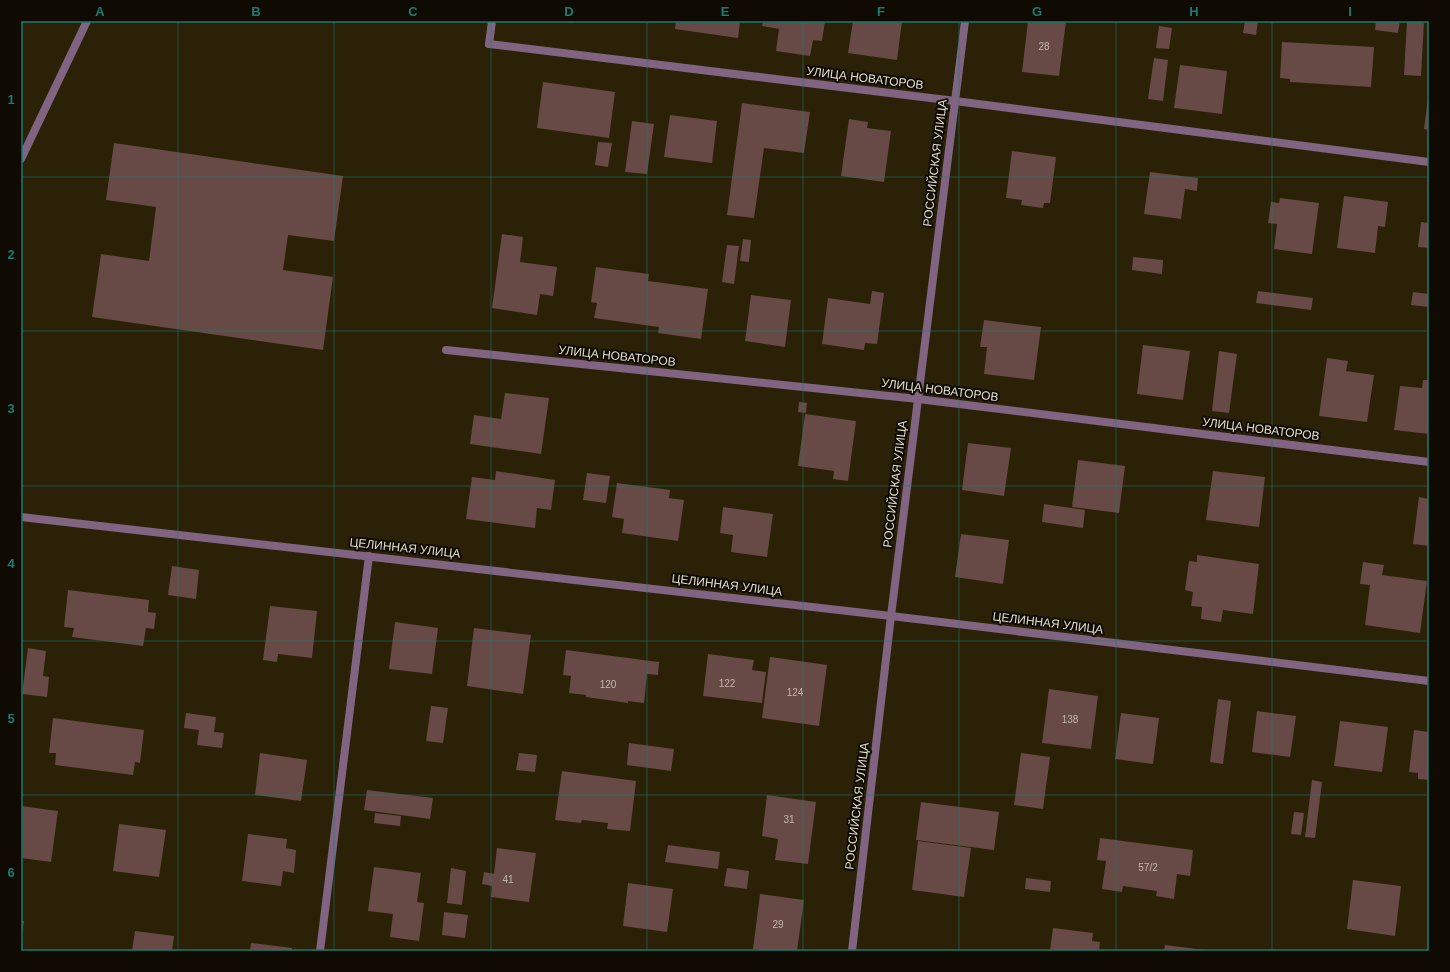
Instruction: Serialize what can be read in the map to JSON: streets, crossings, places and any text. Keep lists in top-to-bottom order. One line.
{"streets":{"street":["УЛИЦА НОВАТОРОВ","РОССИЙСКАЯ УЛИЦА","ЦЕЛИННАЯ УЛИЦА"]},"crossings":[["УЛИЦА НОВАТОРОВ","РОССИЙСКАЯ УЛИЦА"],["РОССИЙСКАЯ УЛИЦА","ЦЕЛИННАЯ УЛИЦА"]],"house_numbers":["28","122","120","124","138","31","57/2","41","29"],"grid":{"columns":["A","B","C","D","E","F","G","H","I"],"rows":["1","2","3","4","5","6"]}}
